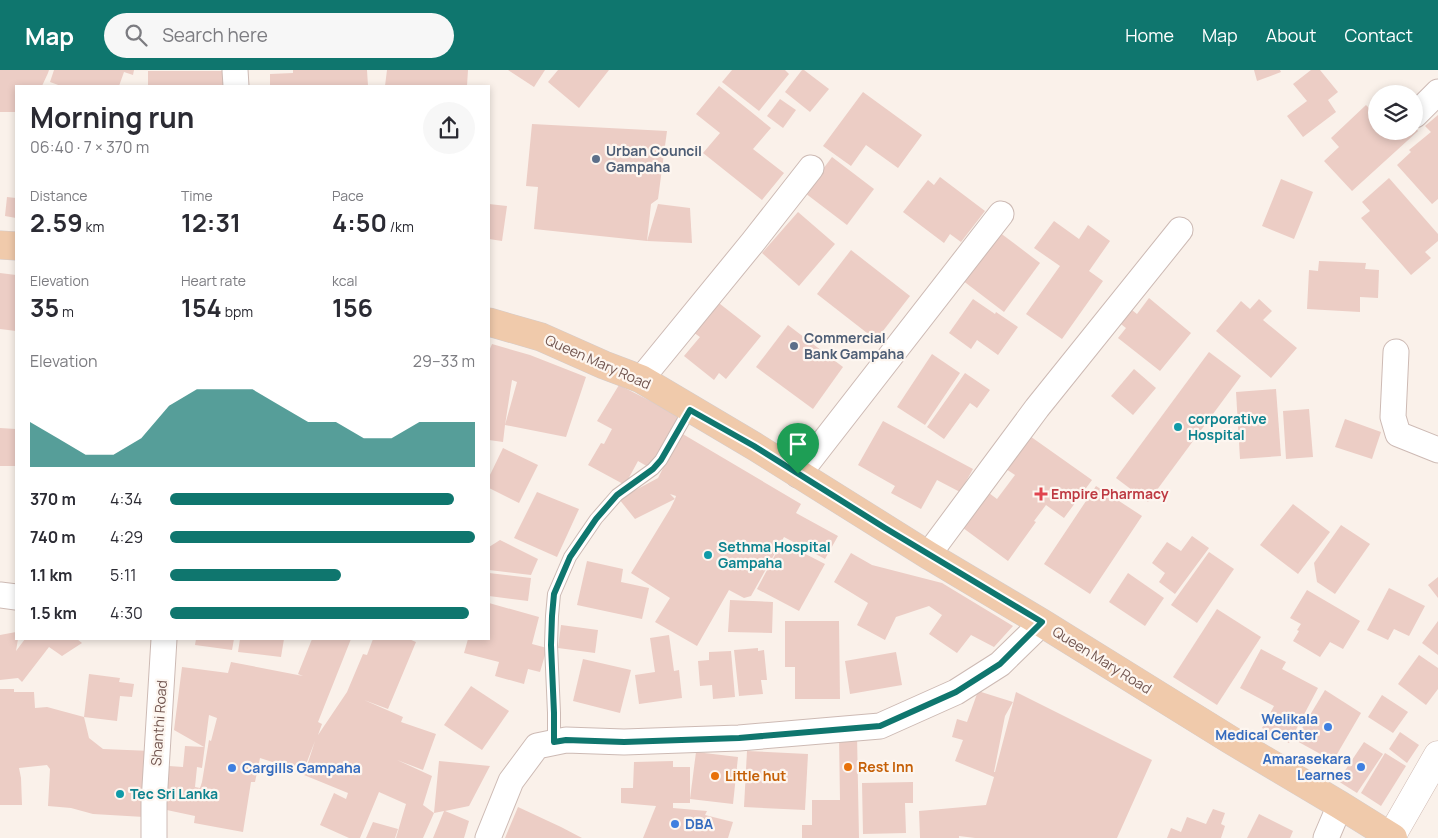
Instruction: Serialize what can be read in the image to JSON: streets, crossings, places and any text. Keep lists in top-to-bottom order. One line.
{"streets":{"main road":["Queen Mary Road"],"street":["Shanthi Road"]},"places":{"other":["Urban Council Gampaha","Commercial Bank Gampaha","corporative Hospital","Sethma Hospital Gampaha","Welikala Medical Center","Rest Inn","Amarasekara Learnes","Cargills Gampaha","Little hut","Tec Sri Lanka","DBA"],"health":["Empire Pharmacy"]},"page":{"header":"Map","search":"Search here","nav":["Home","Map","About","Contact"],"heading":["Morning run","06:40 · 7 × 370 m"],"stats":[["Distance","2.59 km"],["Time","12:31"],["Pace","4:50 /km"],["Elevation","35 m"],["Heart rate","154 bpm"],["kcal","156"]],"chart":["Elevation","29–33 m"],"list":[{"name":"370 m","note":"4:34"},{"name":"740 m","note":"4:29"},{"name":"1.1 km","note":"5:11"},{"name":"1.5 km","note":"4:30"}]}}
